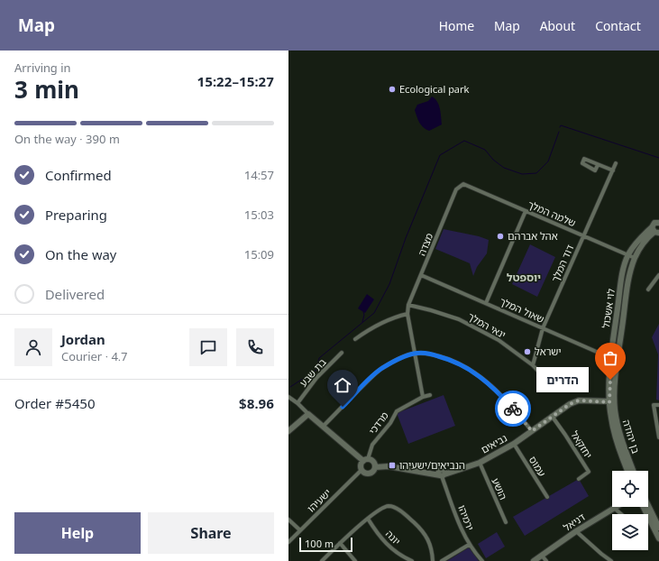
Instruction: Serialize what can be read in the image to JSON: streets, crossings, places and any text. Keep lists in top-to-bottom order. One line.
{"streets":{"street":["שלמה המלך","מצדה","דוד המלך","לוי אשכול","שאול המלך","ינאי המלך","בת שבע","מרדכי","בן יהודה","נביאים","יחזקאל","עמוס","הושע","ישעיהו","ירמיהו","דניאל","יונה"]},"crossings":[["שלמה המלך","מצדה"],["שלמה המלך","דוד המלך"],["שלמה המלך","לוי אשכול"],["מצדה","שאול המלך"],["מצדה","ינאי המלך"],["מצדה","מרדכי"],["דוד המלך","שאול המלך"],["דוד המלך","ינאי המלך"],["לוי אשכול","שאול המלך"],["לוי אשכול","בן יהודה"],["לוי אשכול","נביאים"],["מרדכי","נביאים"],["מרדכי","ישעיהו"],["בן יהודה","נביאים"],["נביאים","יחזקאל"],["נביאים","עמוס"],["נביאים","הושע"],["נביאים","ישעיהו"],["נביאים","ירמיהו"]],"districts":["יוספטל"],"places":{"other":["Ecological park","אהל אברהם","ישראל","הדרים"],"transit":["הנביאים/ישעיהו"]},"scale_bar":"100 m","page":{"header":"Map","nav":["Home","Map","About","Contact"],"heading":["3 min","Arriving in","15:22–15:27"],"panel":["Jordan","Courier · 4.7","Order #5450","$8.96"],"bar":"On the way · 390 m","list":[["Confirmed","14:57"],["Preparing","15:03"],["On the way","15:09"],"Delivered"],"bubble":"הדרים","buttons":["Help","Share"],"scale":"100 m"}}
